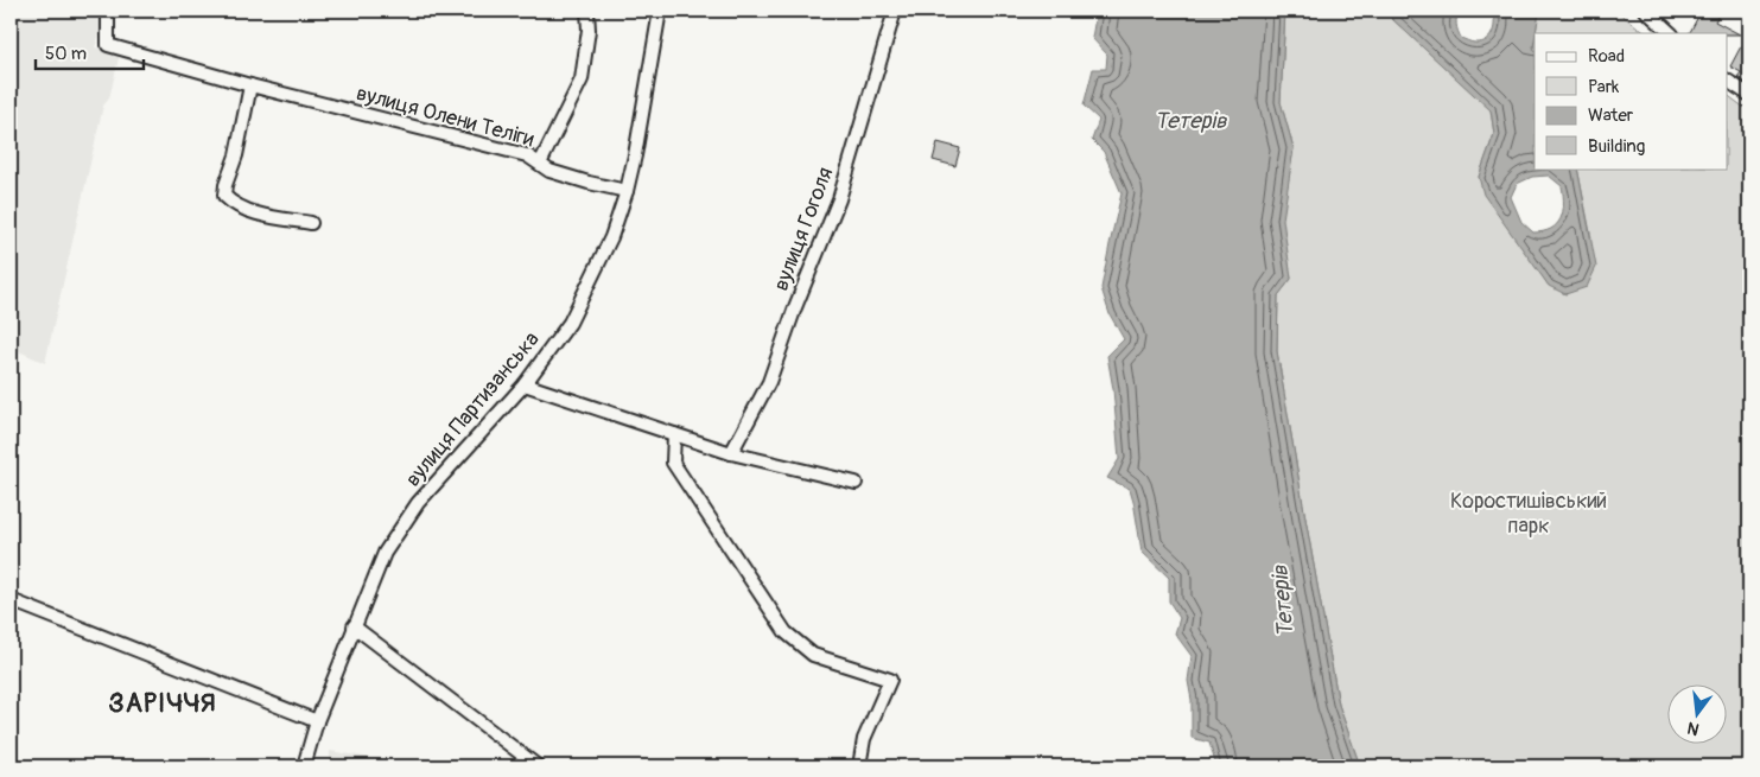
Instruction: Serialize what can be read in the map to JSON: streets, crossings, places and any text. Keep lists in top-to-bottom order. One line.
{"streets":{"street":["вулиця Олени Теліги","вулиця Гоголя","вулиця Партизанська"]},"crossings":[["вулиця Олени Теліги","вулиця Партизанська"]],"districts":["ЗАРІЧЧЯ"],"water":["Тетерів"],"parks":["Коростишівський парк"],"legend":["Road","Park","Water","Building"],"scale_bar":"50 m","north":"bottom"}
